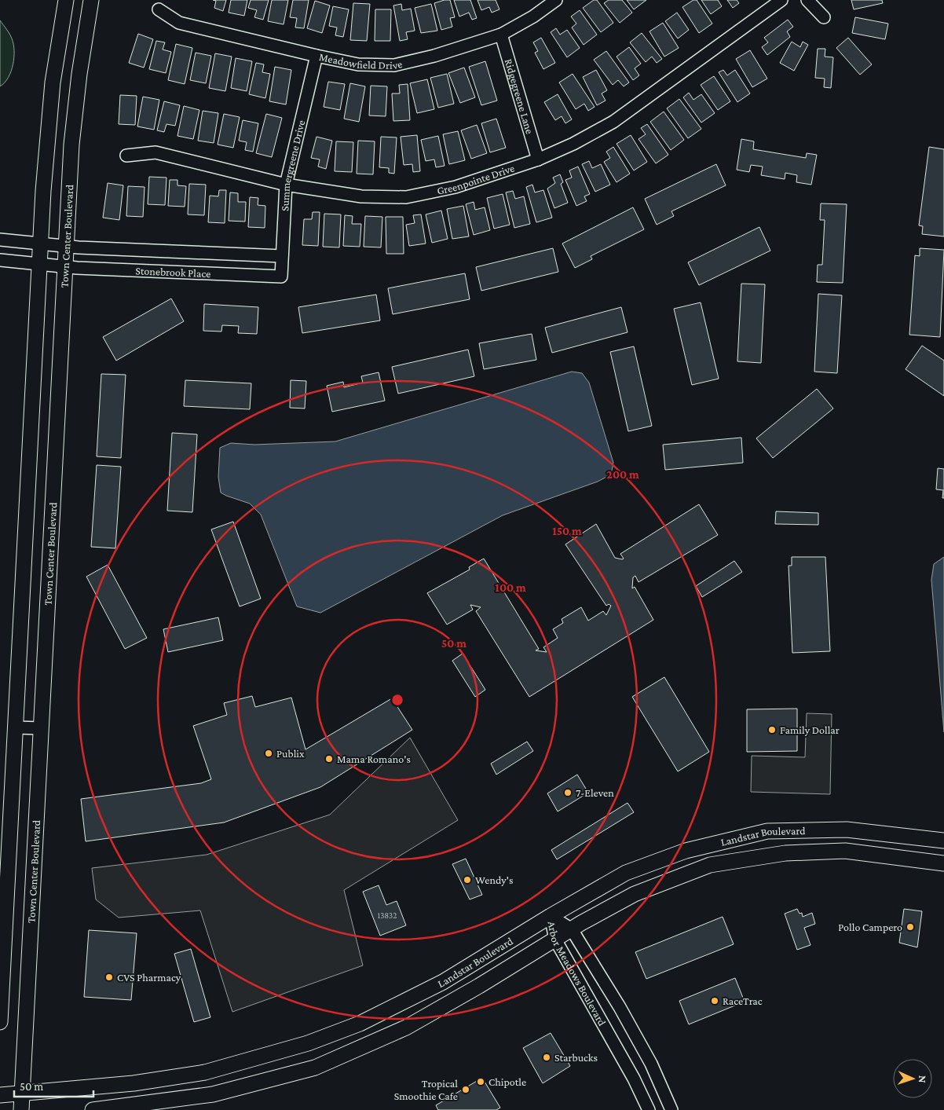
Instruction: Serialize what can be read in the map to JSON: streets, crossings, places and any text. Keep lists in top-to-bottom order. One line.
{"streets":{"main road":["Town Center Boulevard","Landstar Boulevard"],"street":["Meadowfield Drive","Ridgegreene Lane","Summergreene Drive","Greenpointe Drive","Stonebrook Place","Arbor Meadows Boulevard"]},"crossings":[["Meadowfield Drive","Ridgegreene Lane"],["Meadowfield Drive","Summergreene Drive"],["Ridgegreene Lane","Greenpointe Drive"],["Summergreene Drive","Greenpointe Drive"],["Summergreene Drive","Stonebrook Place"],["Town Center Boulevard","Stonebrook Place"],["Town Center Boulevard","Landstar Boulevard"],["Landstar Boulevard","Arbor Meadows Boulevard"]],"places":["Family Dollar","Publix","Mama Romano's","7-Eleven","Wendy's","Pollo Campero","CVS Pharmacy","RaceTrac","Starbucks","Chipotle","Tropical Smoothie Cafe"],"house_numbers":["13832"],"scale_bar":"50 m","north":"right","rings":["200 m","150 m","100 m","50 m"]}
